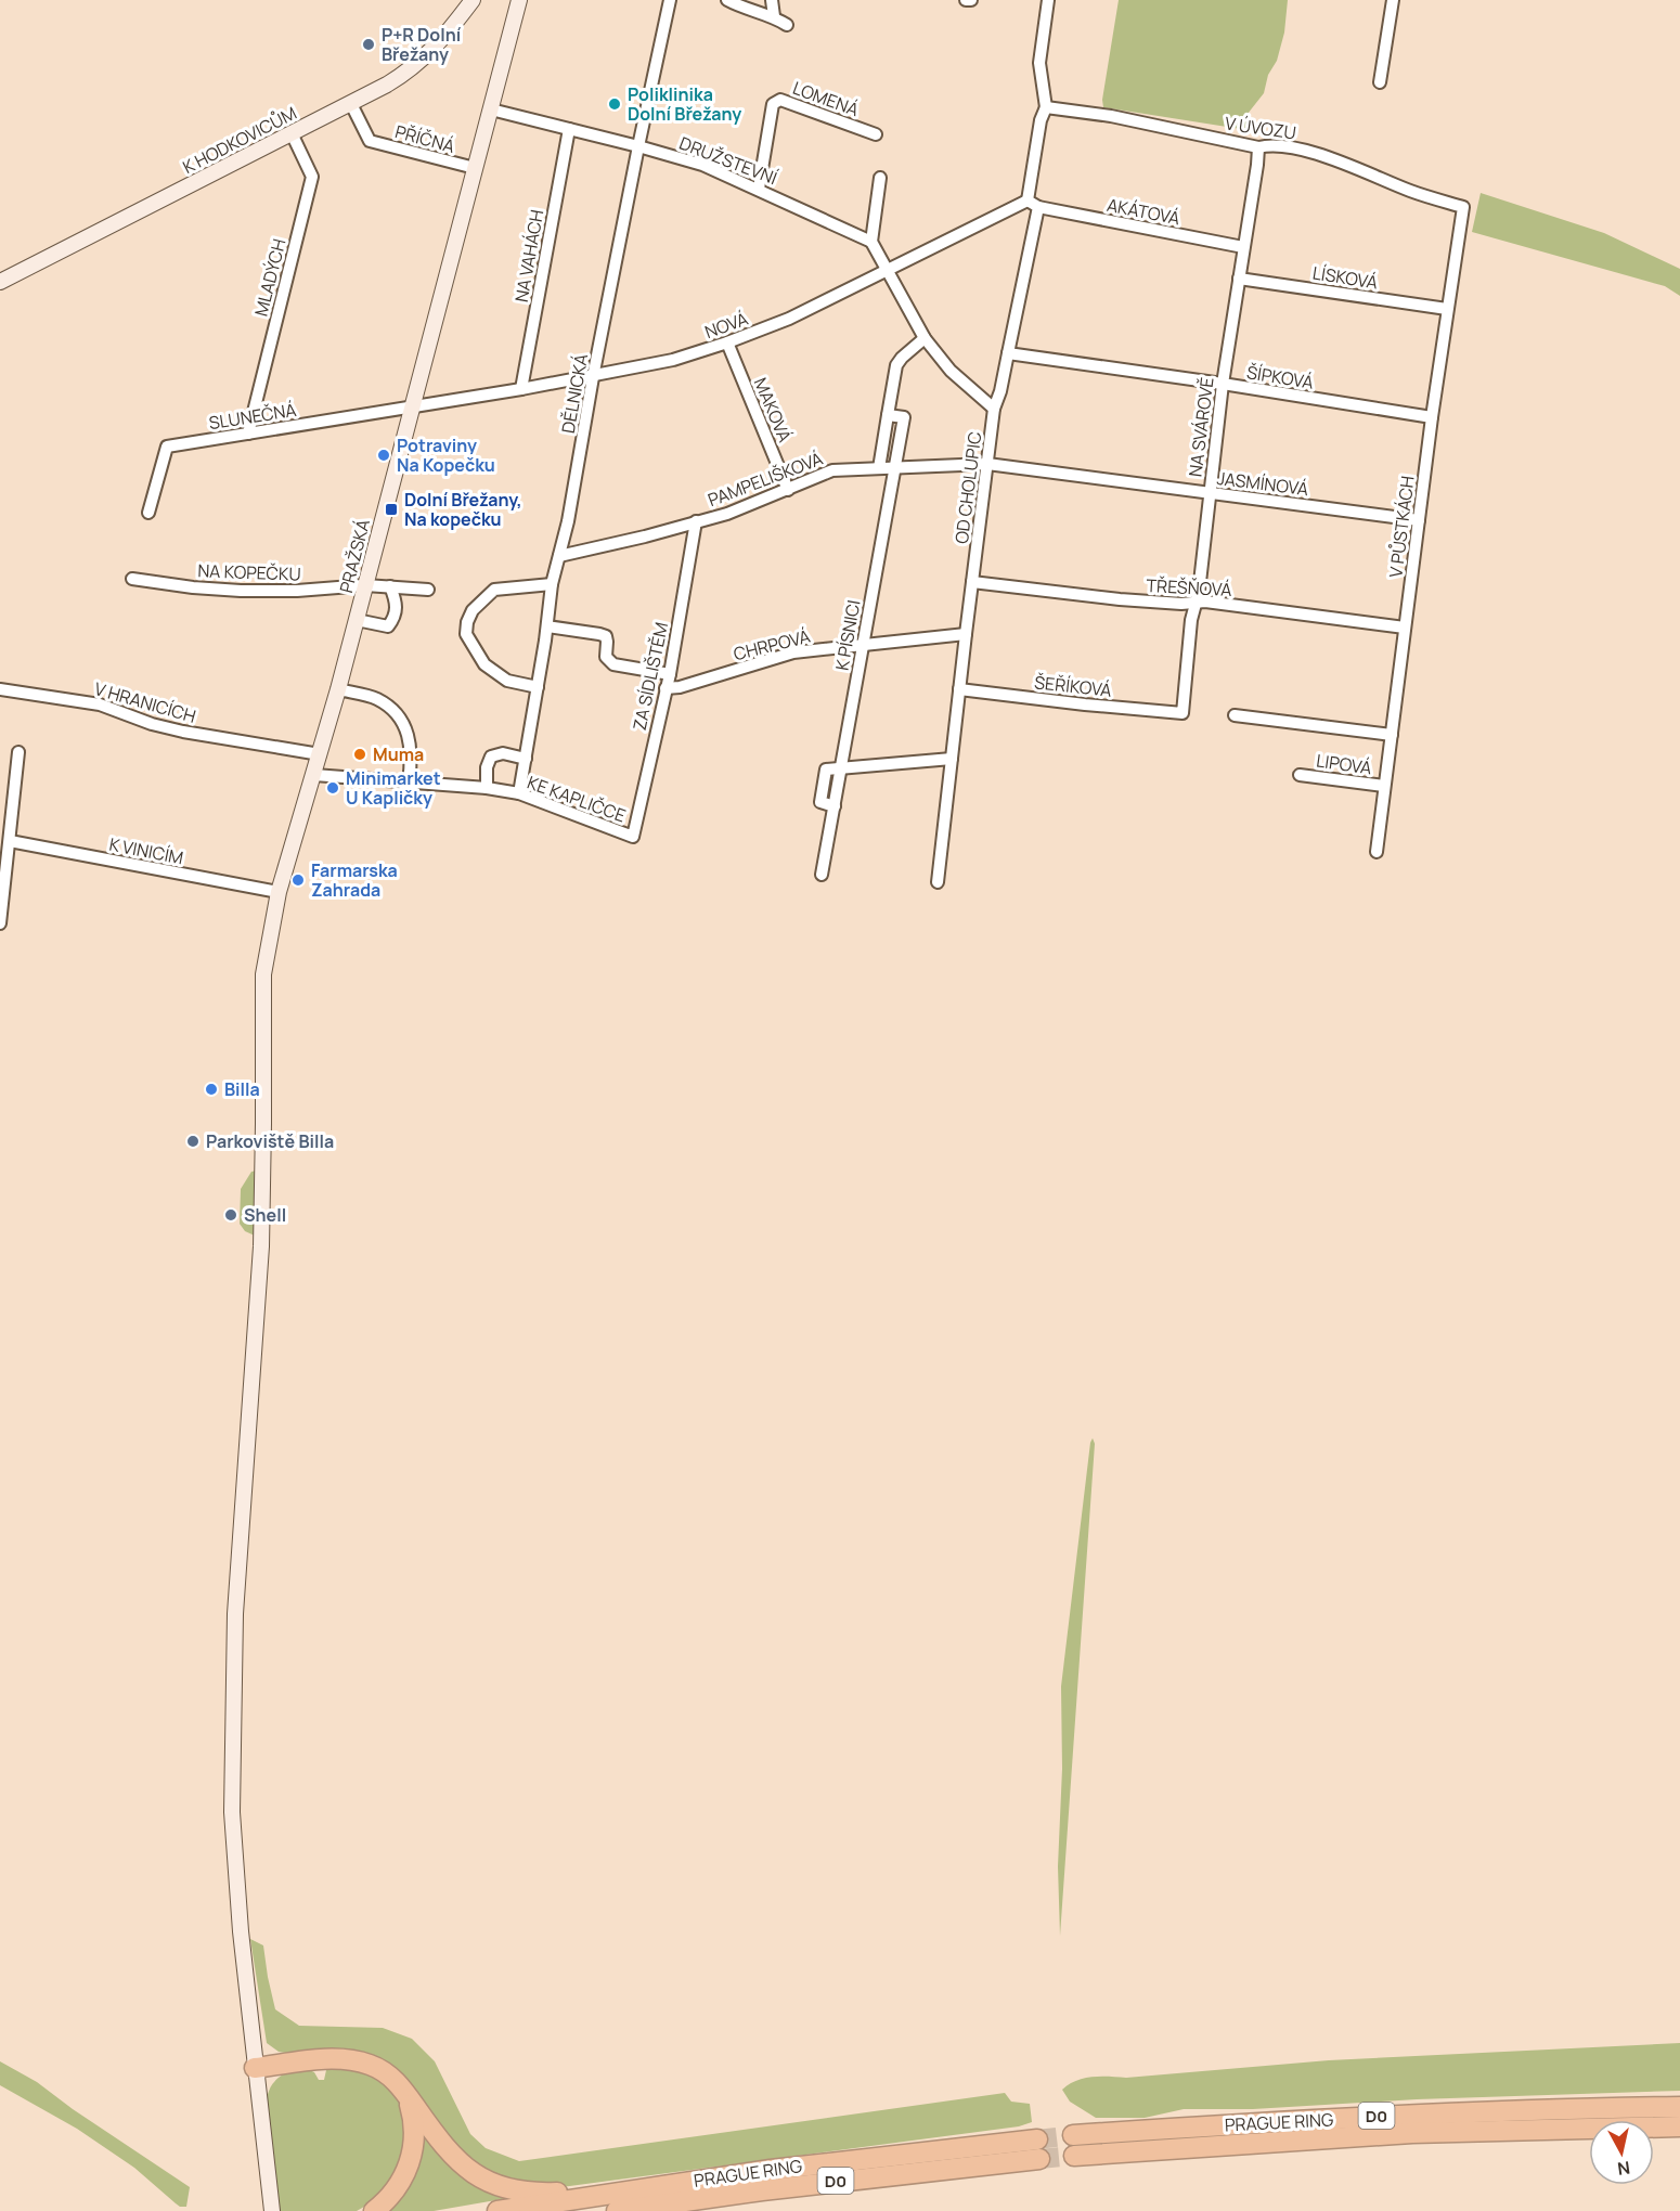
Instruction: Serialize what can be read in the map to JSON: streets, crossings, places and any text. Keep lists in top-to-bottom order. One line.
{"streets":{"highway":["D0","PRAGUE RING"],"street":["LOMENÁ","V ÚVOZU","PŘÍČNÁ","K HODKOVICŮM","DRUŽSTEVNÍ","AKÁTOVÁ","NA VAHÁCH","MLADÝCH","LÍSKOVÁ","NOVÁ","ŠÍPKOVÁ","DĚLNICKÁ","MAKOVÁ","SLUNEČNÁ","NA SVÁROVĚ","PAMPELIŠKOVÁ","JASMÍNOVÁ","OD CHOLUPIC","V PŮSTKÁCH","PRAŽSKÁ","NA KOPEČKU","TŘEŠŇOVÁ","K PÍSNICI","CHRPOVÁ","ZA SÍDLIŠTĚM","ŠEŘÍKOVÁ","V HRANICÍCH","LIPOVÁ","KE KAPLIČCE","K VINICÍM"]},"crossings":[["LOMENÁ","DRUŽSTEVNÍ"],["V ÚVOZU","NA SVÁROVĚ"],["V ÚVOZU","OD CHOLUPIC"],["V ÚVOZU","V PŮSTKÁCH"],["PŘÍČNÁ","K HODKOVICŮM"],["PŘÍČNÁ","PRAŽSKÁ"],["K HODKOVICŮM","MLADÝCH"],["DRUŽSTEVNÍ","NA VAHÁCH"],["DRUŽSTEVNÍ","DĚLNICKÁ"],["DRUŽSTEVNÍ","PRAŽSKÁ"],["AKÁTOVÁ","NOVÁ"],["AKÁTOVÁ","NA SVÁROVĚ"],["AKÁTOVÁ","OD CHOLUPIC"],["NA VAHÁCH","NOVÁ"],["MLADÝCH","SLUNEČNÁ"],["LÍSKOVÁ","NA SVÁROVĚ"],["LÍSKOVÁ","V PŮSTKÁCH"],["NOVÁ","DĚLNICKÁ"],["NOVÁ","MAKOVÁ"],["NOVÁ","SLUNEČNÁ"],["NOVÁ","OD CHOLUPIC"],["NOVÁ","PRAŽSKÁ"],["ŠÍPKOVÁ","NA SVÁROVĚ"],["ŠÍPKOVÁ","OD CHOLUPIC"],["ŠÍPKOVÁ","V PŮSTKÁCH"],["DĚLNICKÁ","PAMPELIŠKOVÁ"],["DĚLNICKÁ","KE KAPLIČCE"],["MAKOVÁ","PAMPELIŠKOVÁ"],["SLUNEČNÁ","PRAŽSKÁ"],["NA SVÁROVĚ","JASMÍNOVÁ"],["NA SVÁROVĚ","TŘEŠŇOVÁ"],["NA SVÁROVĚ","ŠEŘÍKOVÁ"],["PAMPELIŠKOVÁ","JASMÍNOVÁ"],["PAMPELIŠKOVÁ","OD CHOLUPIC"],["PAMPELIŠKOVÁ","K PÍSNICI"],["PAMPELIŠKOVÁ","ZA SÍDLIŠTĚM"],["JASMÍNOVÁ","OD CHOLUPIC"],["JASMÍNOVÁ","V PŮSTKÁCH"],["OD CHOLUPIC","TŘEŠŇOVÁ"],["OD CHOLUPIC","CHRPOVÁ"],["OD CHOLUPIC","ŠEŘÍKOVÁ"],["V PŮSTKÁCH","TŘEŠŇOVÁ"],["V PŮSTKÁCH","LIPOVÁ"],["PRAŽSKÁ","NA KOPEČKU"],["PRAŽSKÁ","V HRANICÍCH"],["PRAŽSKÁ","KE KAPLIČCE"],["PRAŽSKÁ","K VINICÍM"],["K PÍSNICI","CHRPOVÁ"],["CHRPOVÁ","ZA SÍDLIŠTĚM"],["ZA SÍDLIŠTĚM","KE KAPLIČCE"]],"places":{"other":["P+R Dolní Břežany","Poliklinika Dolní Břežany","Potraviny Na Kopečku","Muma","Minimarket U Kapličky","Farmarska Zahrada","Billa","Parkoviště Billa","Shell"],"transit":["Dolní Břežany, Na kopečku"]},"north":"bottom"}
